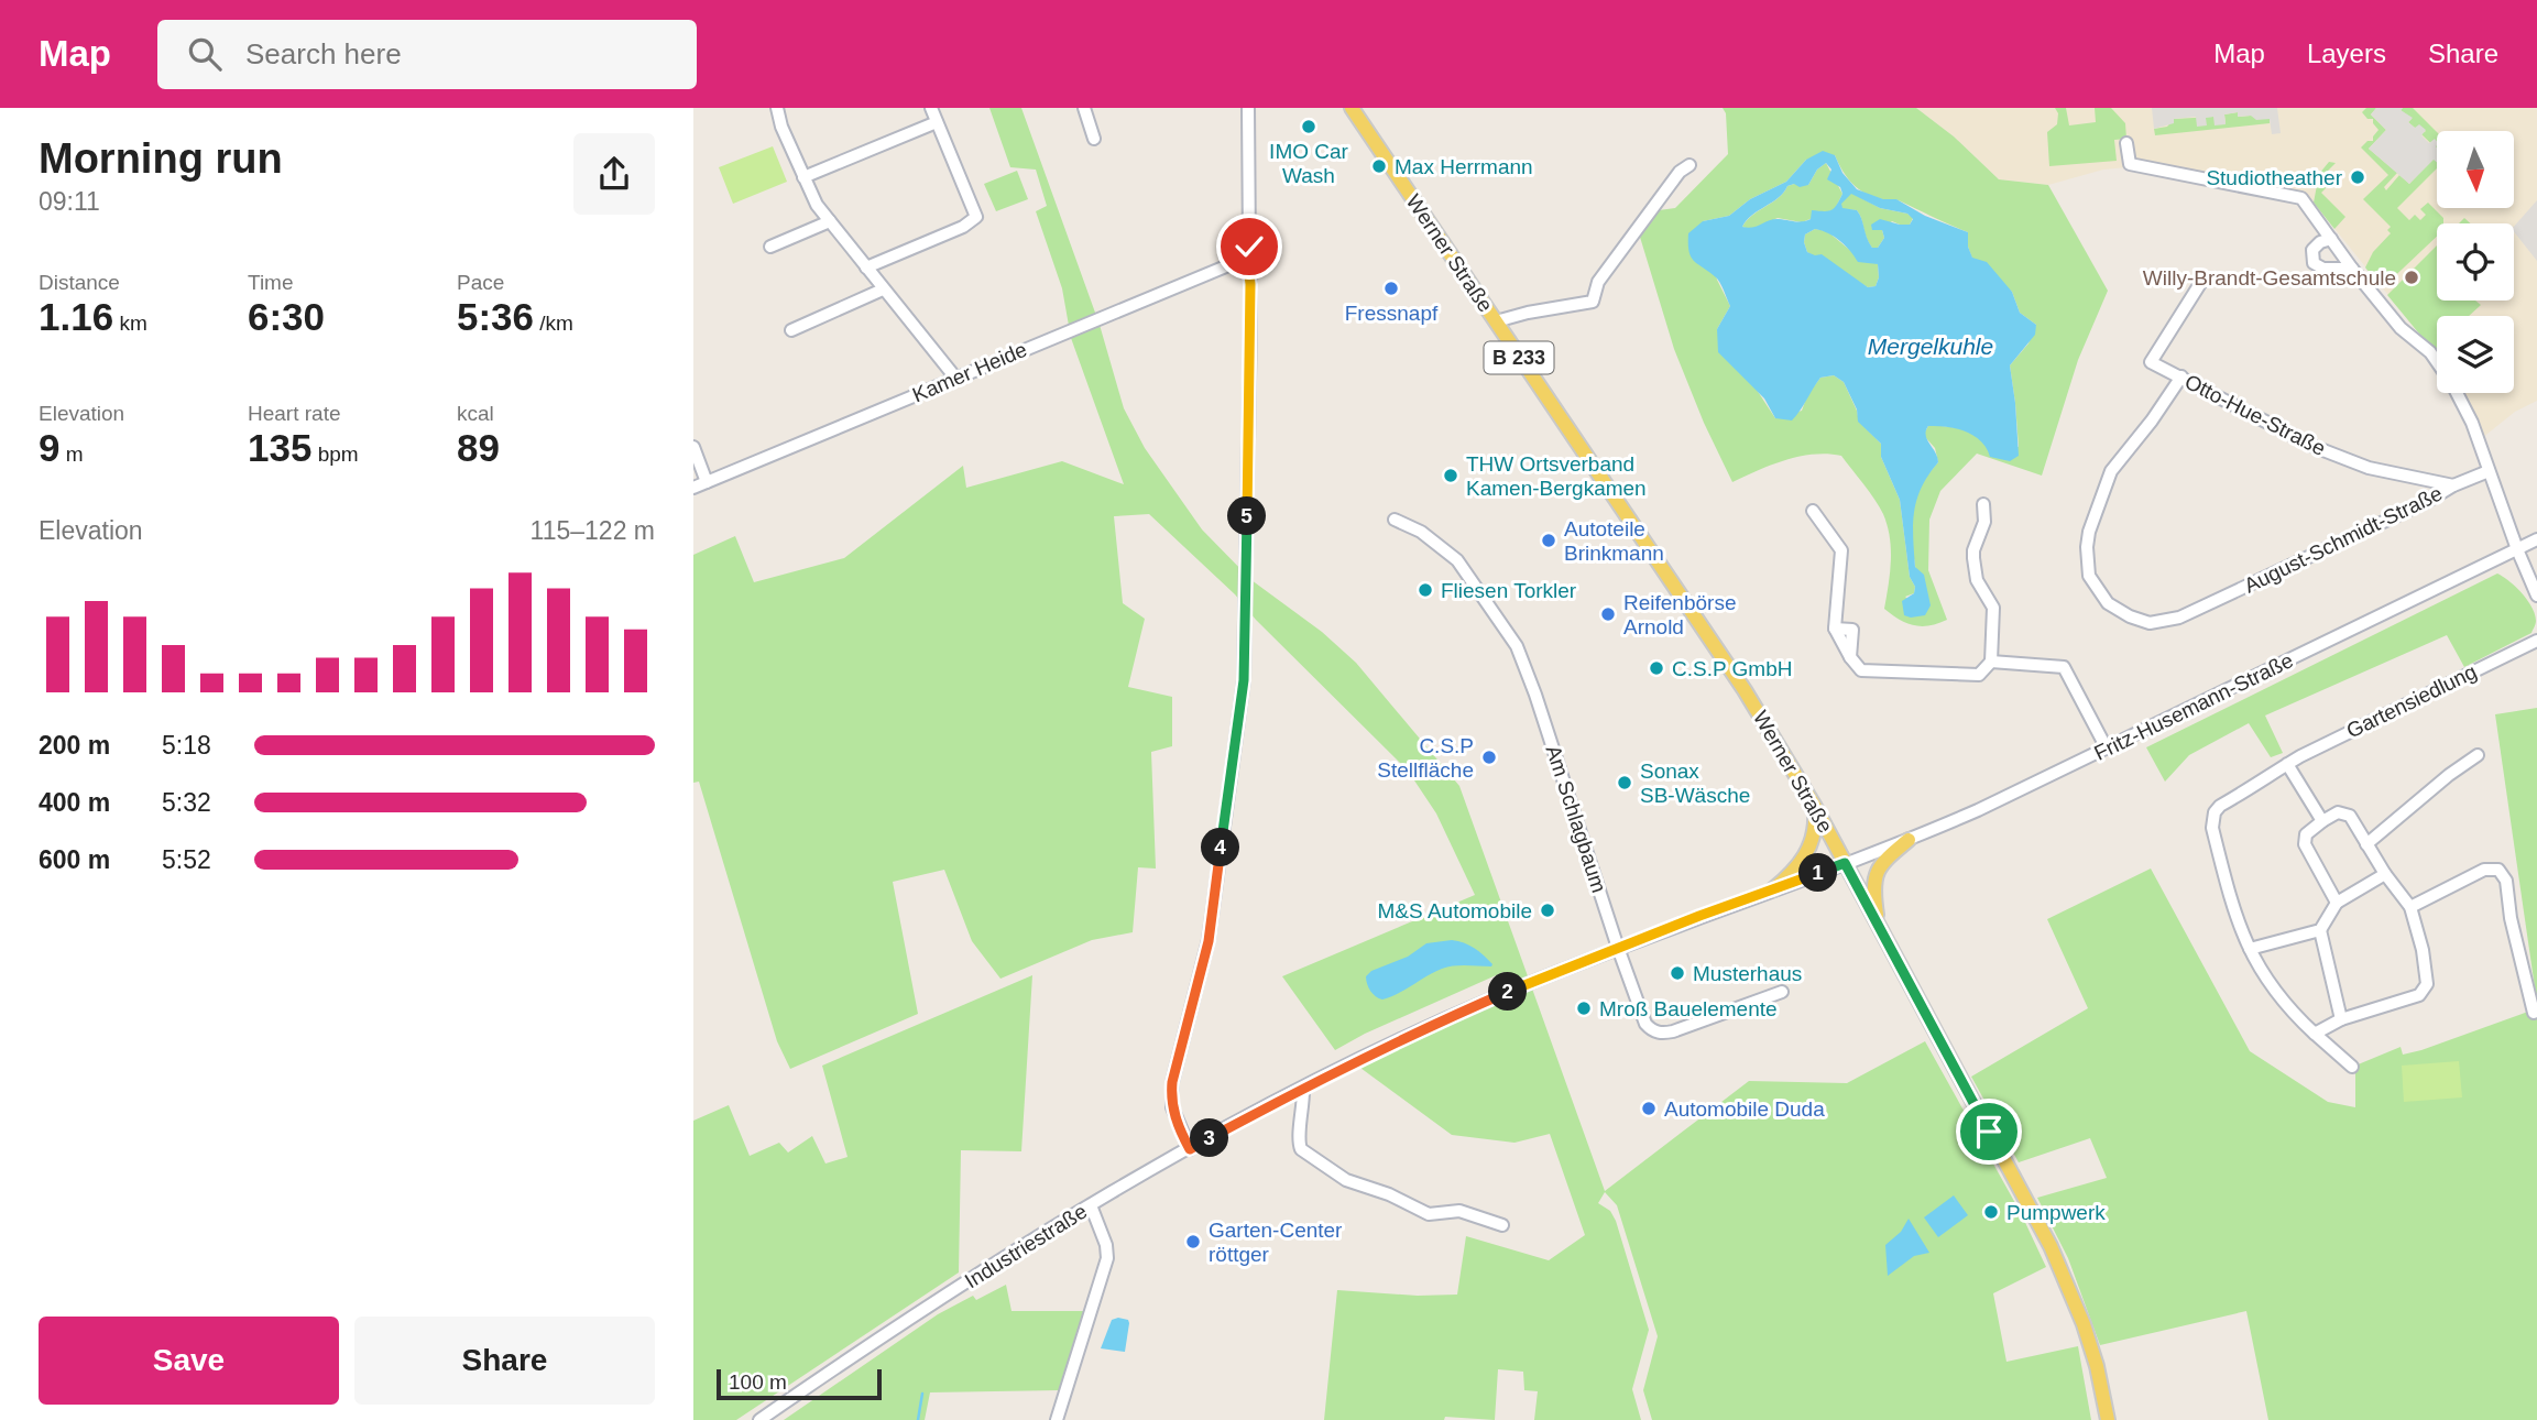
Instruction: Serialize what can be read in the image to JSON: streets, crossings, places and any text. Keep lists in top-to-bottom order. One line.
{"streets":{"main road":["Werner Straße","B 233"],"street":["Kamer Heide","Otto-Hue-Straße","August-Schmidt-Straße","Gartensiedlung","Fritz-Husemann-Straße","Am Schlagbaum","Industriestraße"]},"crossings":[["Werner Straße","Fritz-Husemann-Straße"],["Werner Straße","Industriestraße"],["Otto-Hue-Straße","August-Schmidt-Straße"],["Fritz-Husemann-Straße","Industriestraße"],["Am Schlagbaum","Industriestraße"]],"water":["Mergelkuhle"],"places":["IMO Car Wash","Max Herrmann","Studiotheather","Willy-Brandt-Gesamtschule","Fressnapf","THW Ortsverband Kamen-Bergkamen","Autoteile Brinkmann","Fliesen Torkler","Reifenbörse Arnold","C.S.P GmbH","C.S.P Stellfläche","Sonax SB-Wäsche","M&S Automobile","Musterhaus","Mroß Bauelemente","Automobile Duda","Pumpwerk","Garten-Center röttger"],"scale_bar":"100 m","north":"bottom","page":{"header":"Map","search":"Search here","nav":["Map","Layers","Share"],"heading":["Morning run","09:11"],"stats":[["Distance","1.16 km"],["Time","6:30"],["Pace","5:36 /km"],["Elevation","9 m"],["Heart rate","135 bpm"],["kcal","89"]],"pins":["5","4","1","2","3"],"chart":["Elevation","115–122 m"],"list":[{"name":"200 m","note":"5:18"},{"name":"400 m","note":"5:32"},{"name":"600 m","note":"5:52"}],"buttons":["Save","Share"],"scale":"100 m"}}
